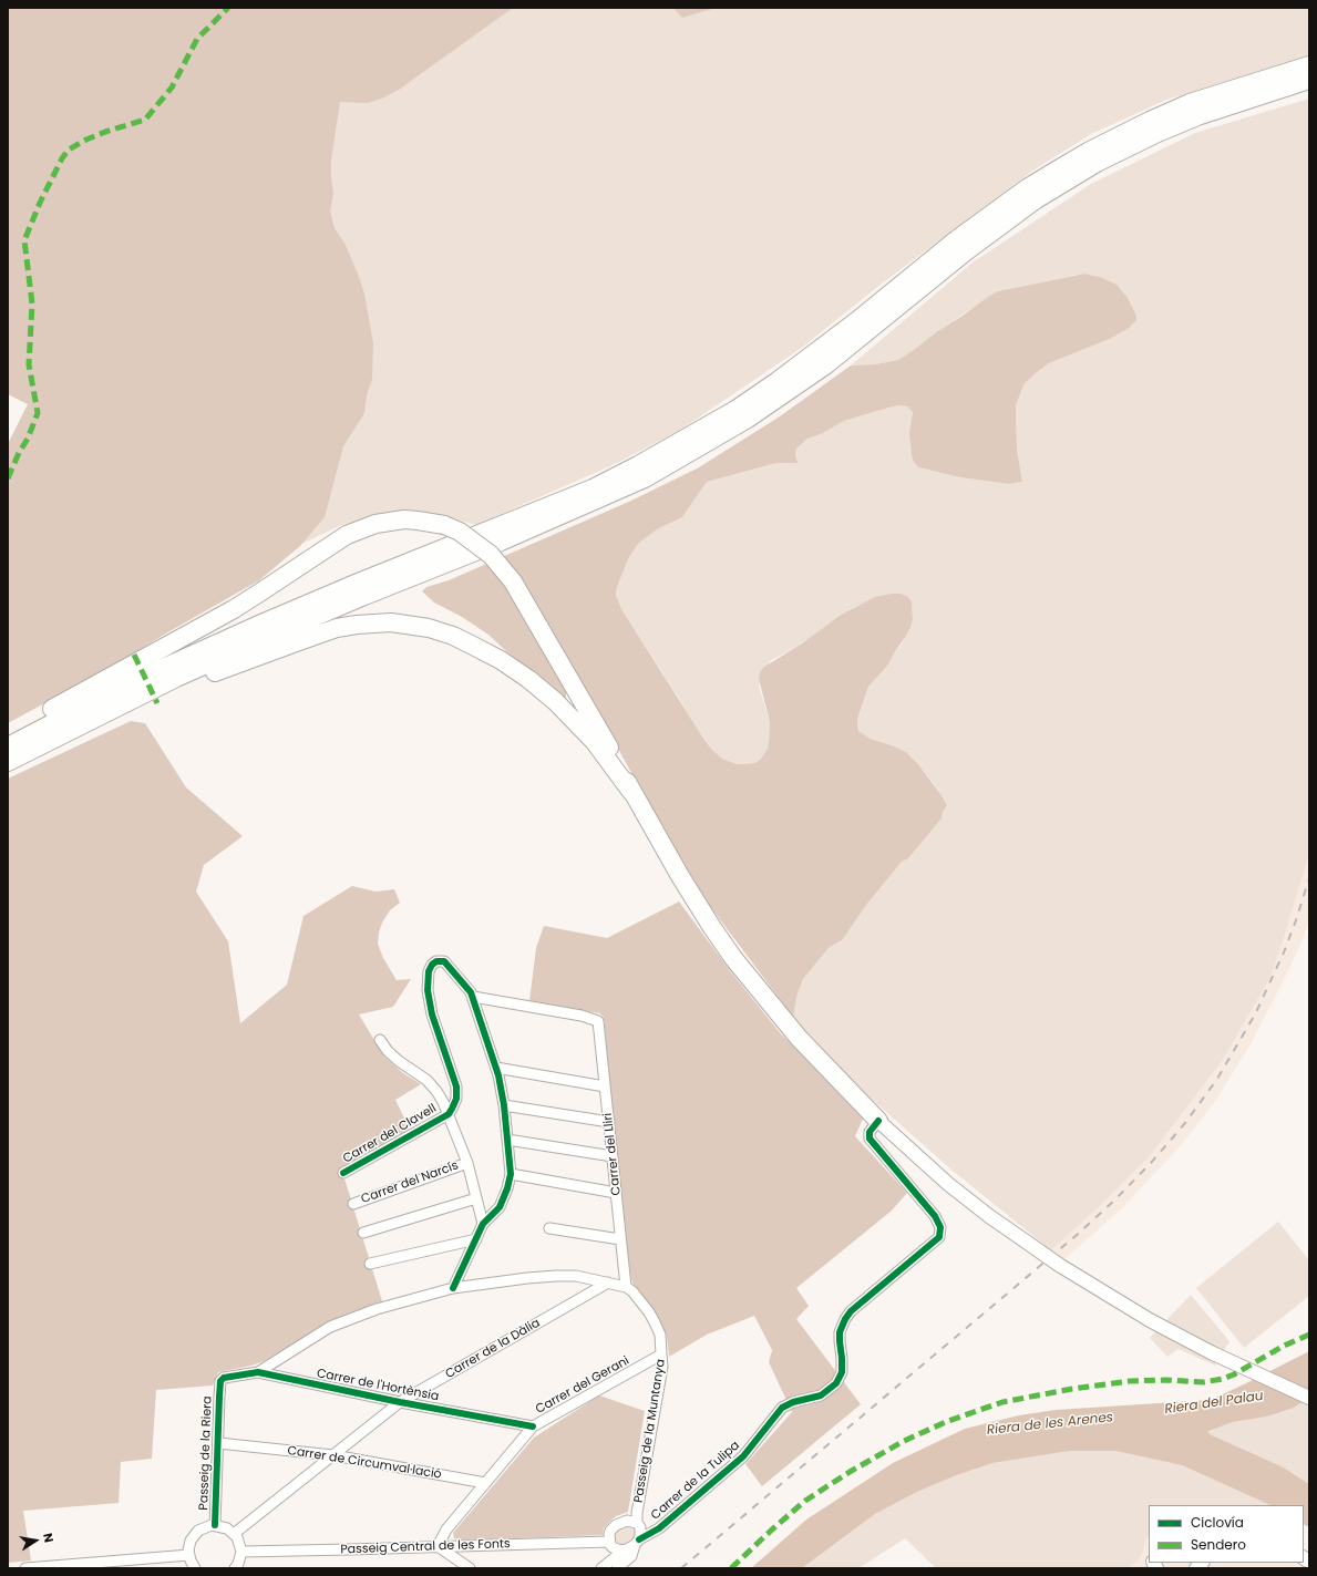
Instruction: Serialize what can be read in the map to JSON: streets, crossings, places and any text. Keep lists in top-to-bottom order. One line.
{"streets":{"street":["Carrer del Clavell","Carrer del Lliri","Carrer del Narcís","Carrer de la Dàlia","Carrer de l'Hortènsia","Carrer del Gerani","Passeig de la Muntanya","Passeig de la Riera","Carrer de Circumval·lació","Carrer de la Tulipa","Passeig Central de les Fonts"]},"crossings":[["Carrer del Lliri","Passeig de la Muntanya"],["Carrer de la Dàlia","Carrer de l'Hortènsia"],["Carrer de la Dàlia","Carrer de Circumval·lació"],["Carrer de l'Hortènsia","Carrer del Gerani"],["Carrer de l'Hortènsia","Passeig de la Riera"],["Carrer del Gerani","Passeig de la Muntanya"],["Carrer del Gerani","Carrer de Circumval·lació"],["Carrer del Gerani","Passeig Central de les Fonts"],["Passeig de la Muntanya","Carrer de la Tulipa"],["Passeig de la Muntanya","Passeig Central de les Fonts"],["Passeig de la Riera","Carrer de Circumval·lació"],["Carrer de la Tulipa","Passeig Central de les Fonts"]],"water":["Riera del Palau","Riera de les Arenes"],"legend":["Ciclovía","Sendero"],"north":"right"}
